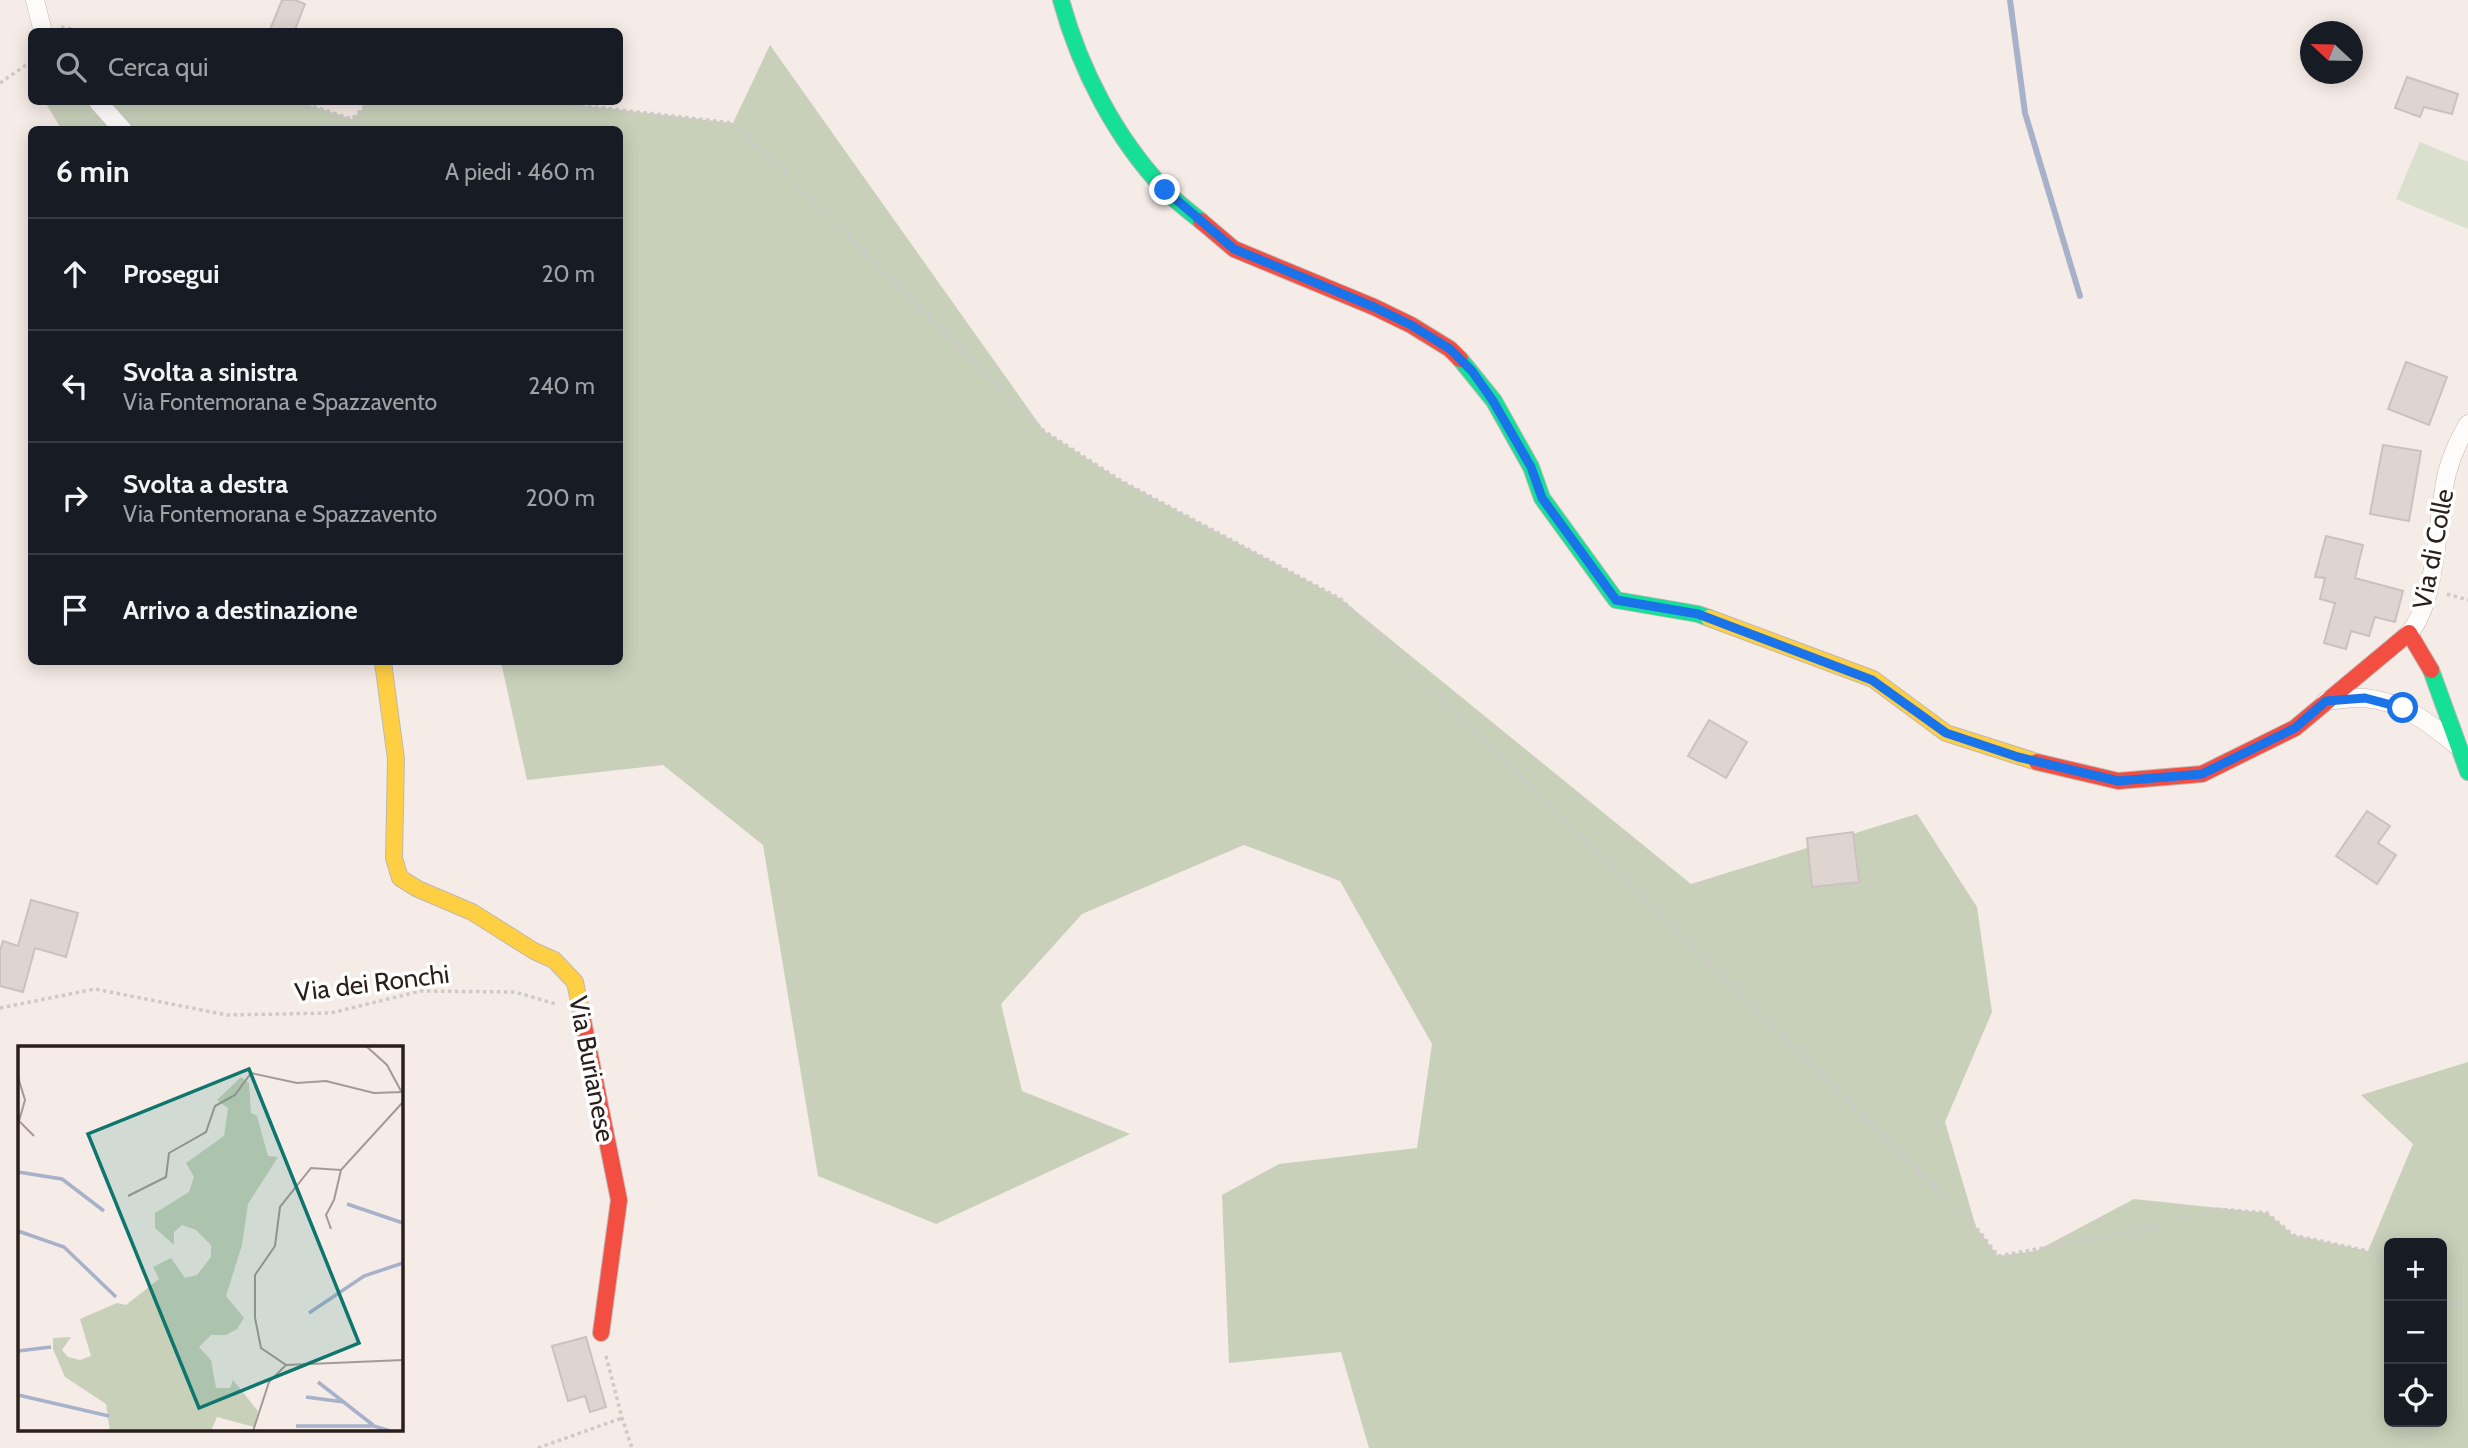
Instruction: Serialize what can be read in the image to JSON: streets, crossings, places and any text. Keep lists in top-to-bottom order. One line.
{"streets":{"street":["Via di Colle","Via Burianese"],"path":["Via dei Ronchi"]},"crossings":[["Via dei Ronchi","Via Burianese"]],"north":"left","page":{"search":"Cerca qui","heading":["6 min","A piedi · 460 m"],"list":[["Prosegui","20 m"],["Svolta a sinistra","Via Fontemorana e Spazzavento","240 m"],["Svolta a destra","Via Fontemorana e Spazzavento","200 m"],"Arrivo a destinazione"],"map_buttons":["+","−"]}}
